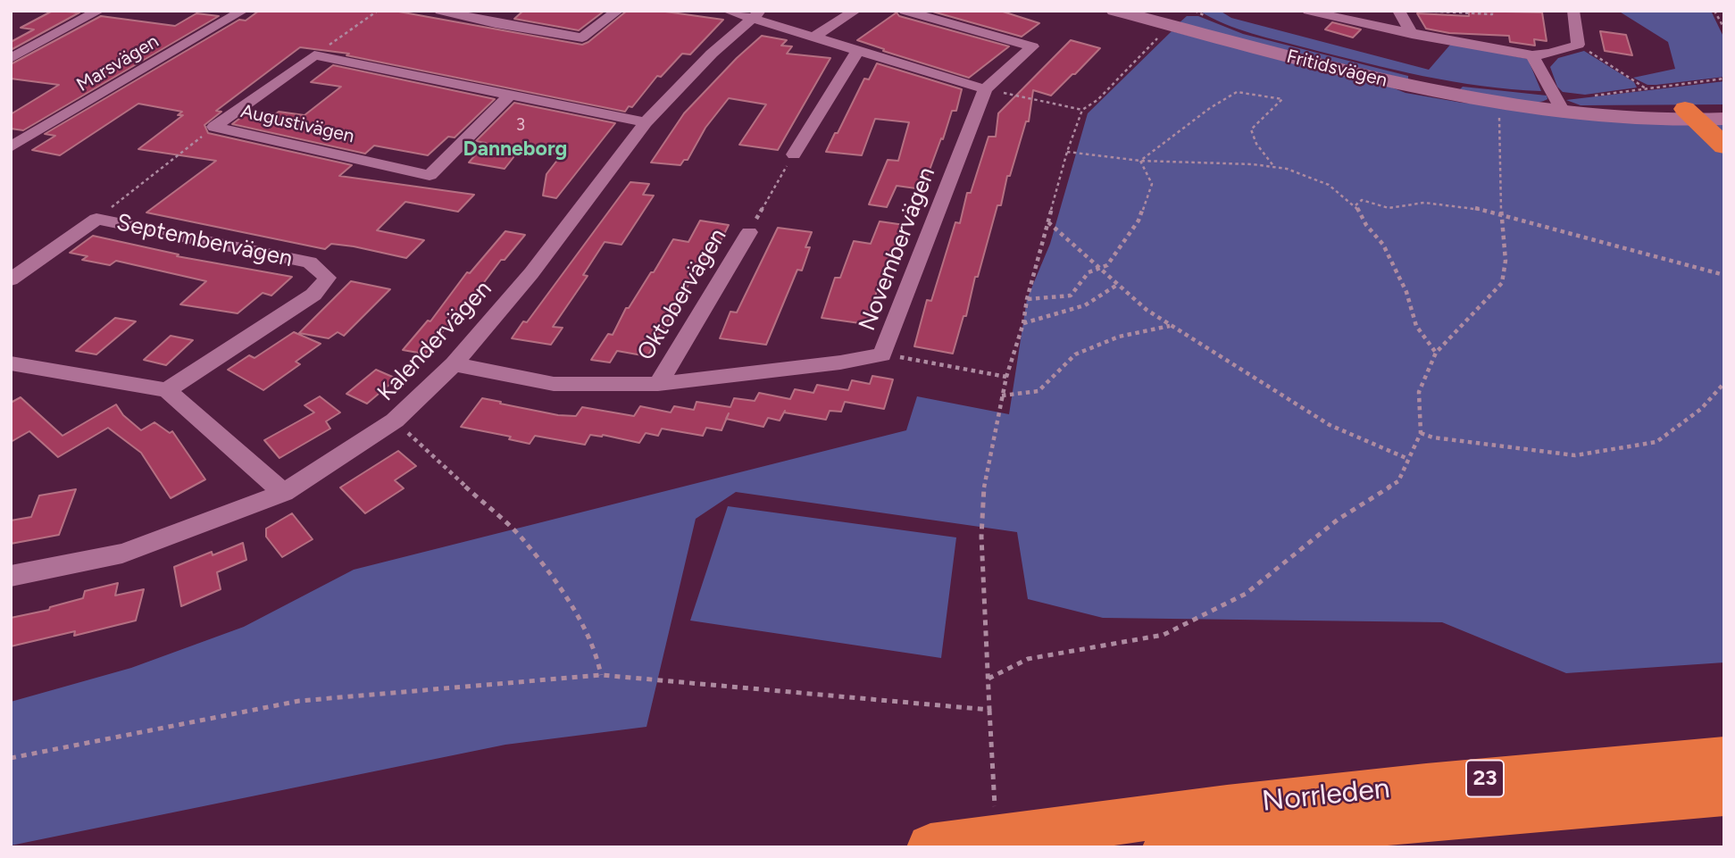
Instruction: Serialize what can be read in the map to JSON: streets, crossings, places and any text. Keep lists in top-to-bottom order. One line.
{"streets":{"highway":["23","Norrleden"],"street":["Marsvägen","Fritidsvägen","Augustivägen","Septembervägen","Novembervägen","Oktobervägen","Kalendervägen"]},"crossings":[["Novembervägen","Oktobervägen"],["Novembervägen","Kalendervägen"]],"districts":["Danneborg"],"house_numbers":["3"]}
